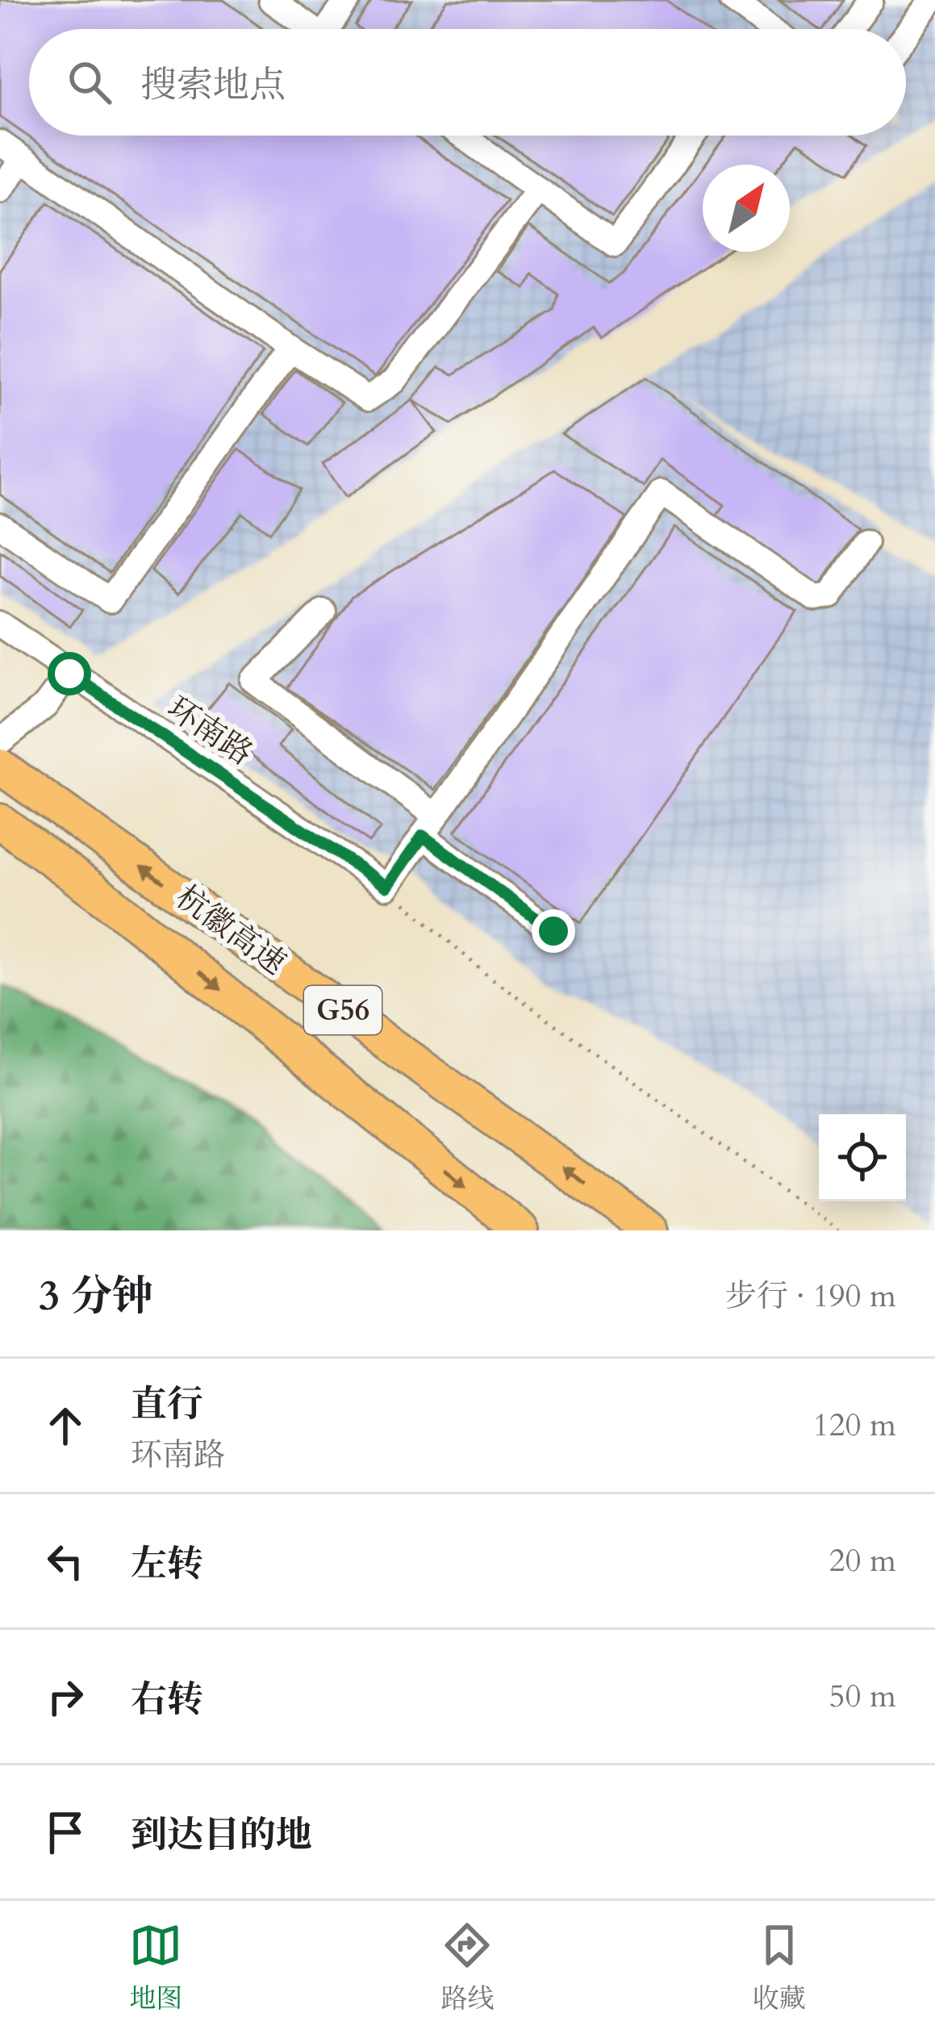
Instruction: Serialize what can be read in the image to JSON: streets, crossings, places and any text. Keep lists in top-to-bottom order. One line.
{"streets":{"highway":["杭徽高速","G56"],"street":["环南路"]},"north":"top right","page":{"search":"搜索地点","heading":["3 分钟","步行 · 190 m"],"list":[["直行","环南路","120 m"],["左转","20 m"],["右转","50 m"],"到达目的地"],"nav":["地图","路线","收藏"]}}
